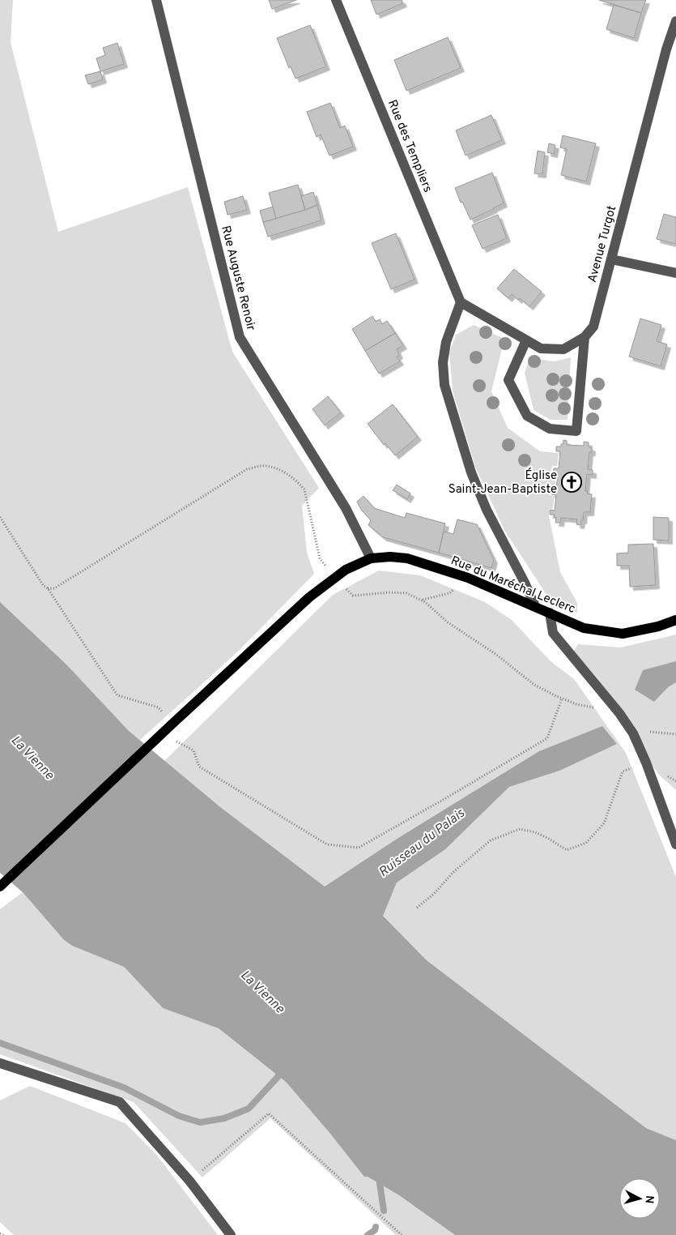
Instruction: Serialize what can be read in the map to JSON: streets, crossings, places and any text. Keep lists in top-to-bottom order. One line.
{"streets":{"main road":["Rue du Maréchal Leclerc"],"street":["Rue des Templiers","Avenue Turgot","Rue Auguste Renoir"]},"crossings":[["Rue des Templiers","Avenue Turgot"],["Rue Auguste Renoir","Rue du Maréchal Leclerc"]],"water":["La Vienne","Ruisseau du Palais"],"places":{"church":["Église Saint-Jean-Baptiste"]},"north":"right"}
